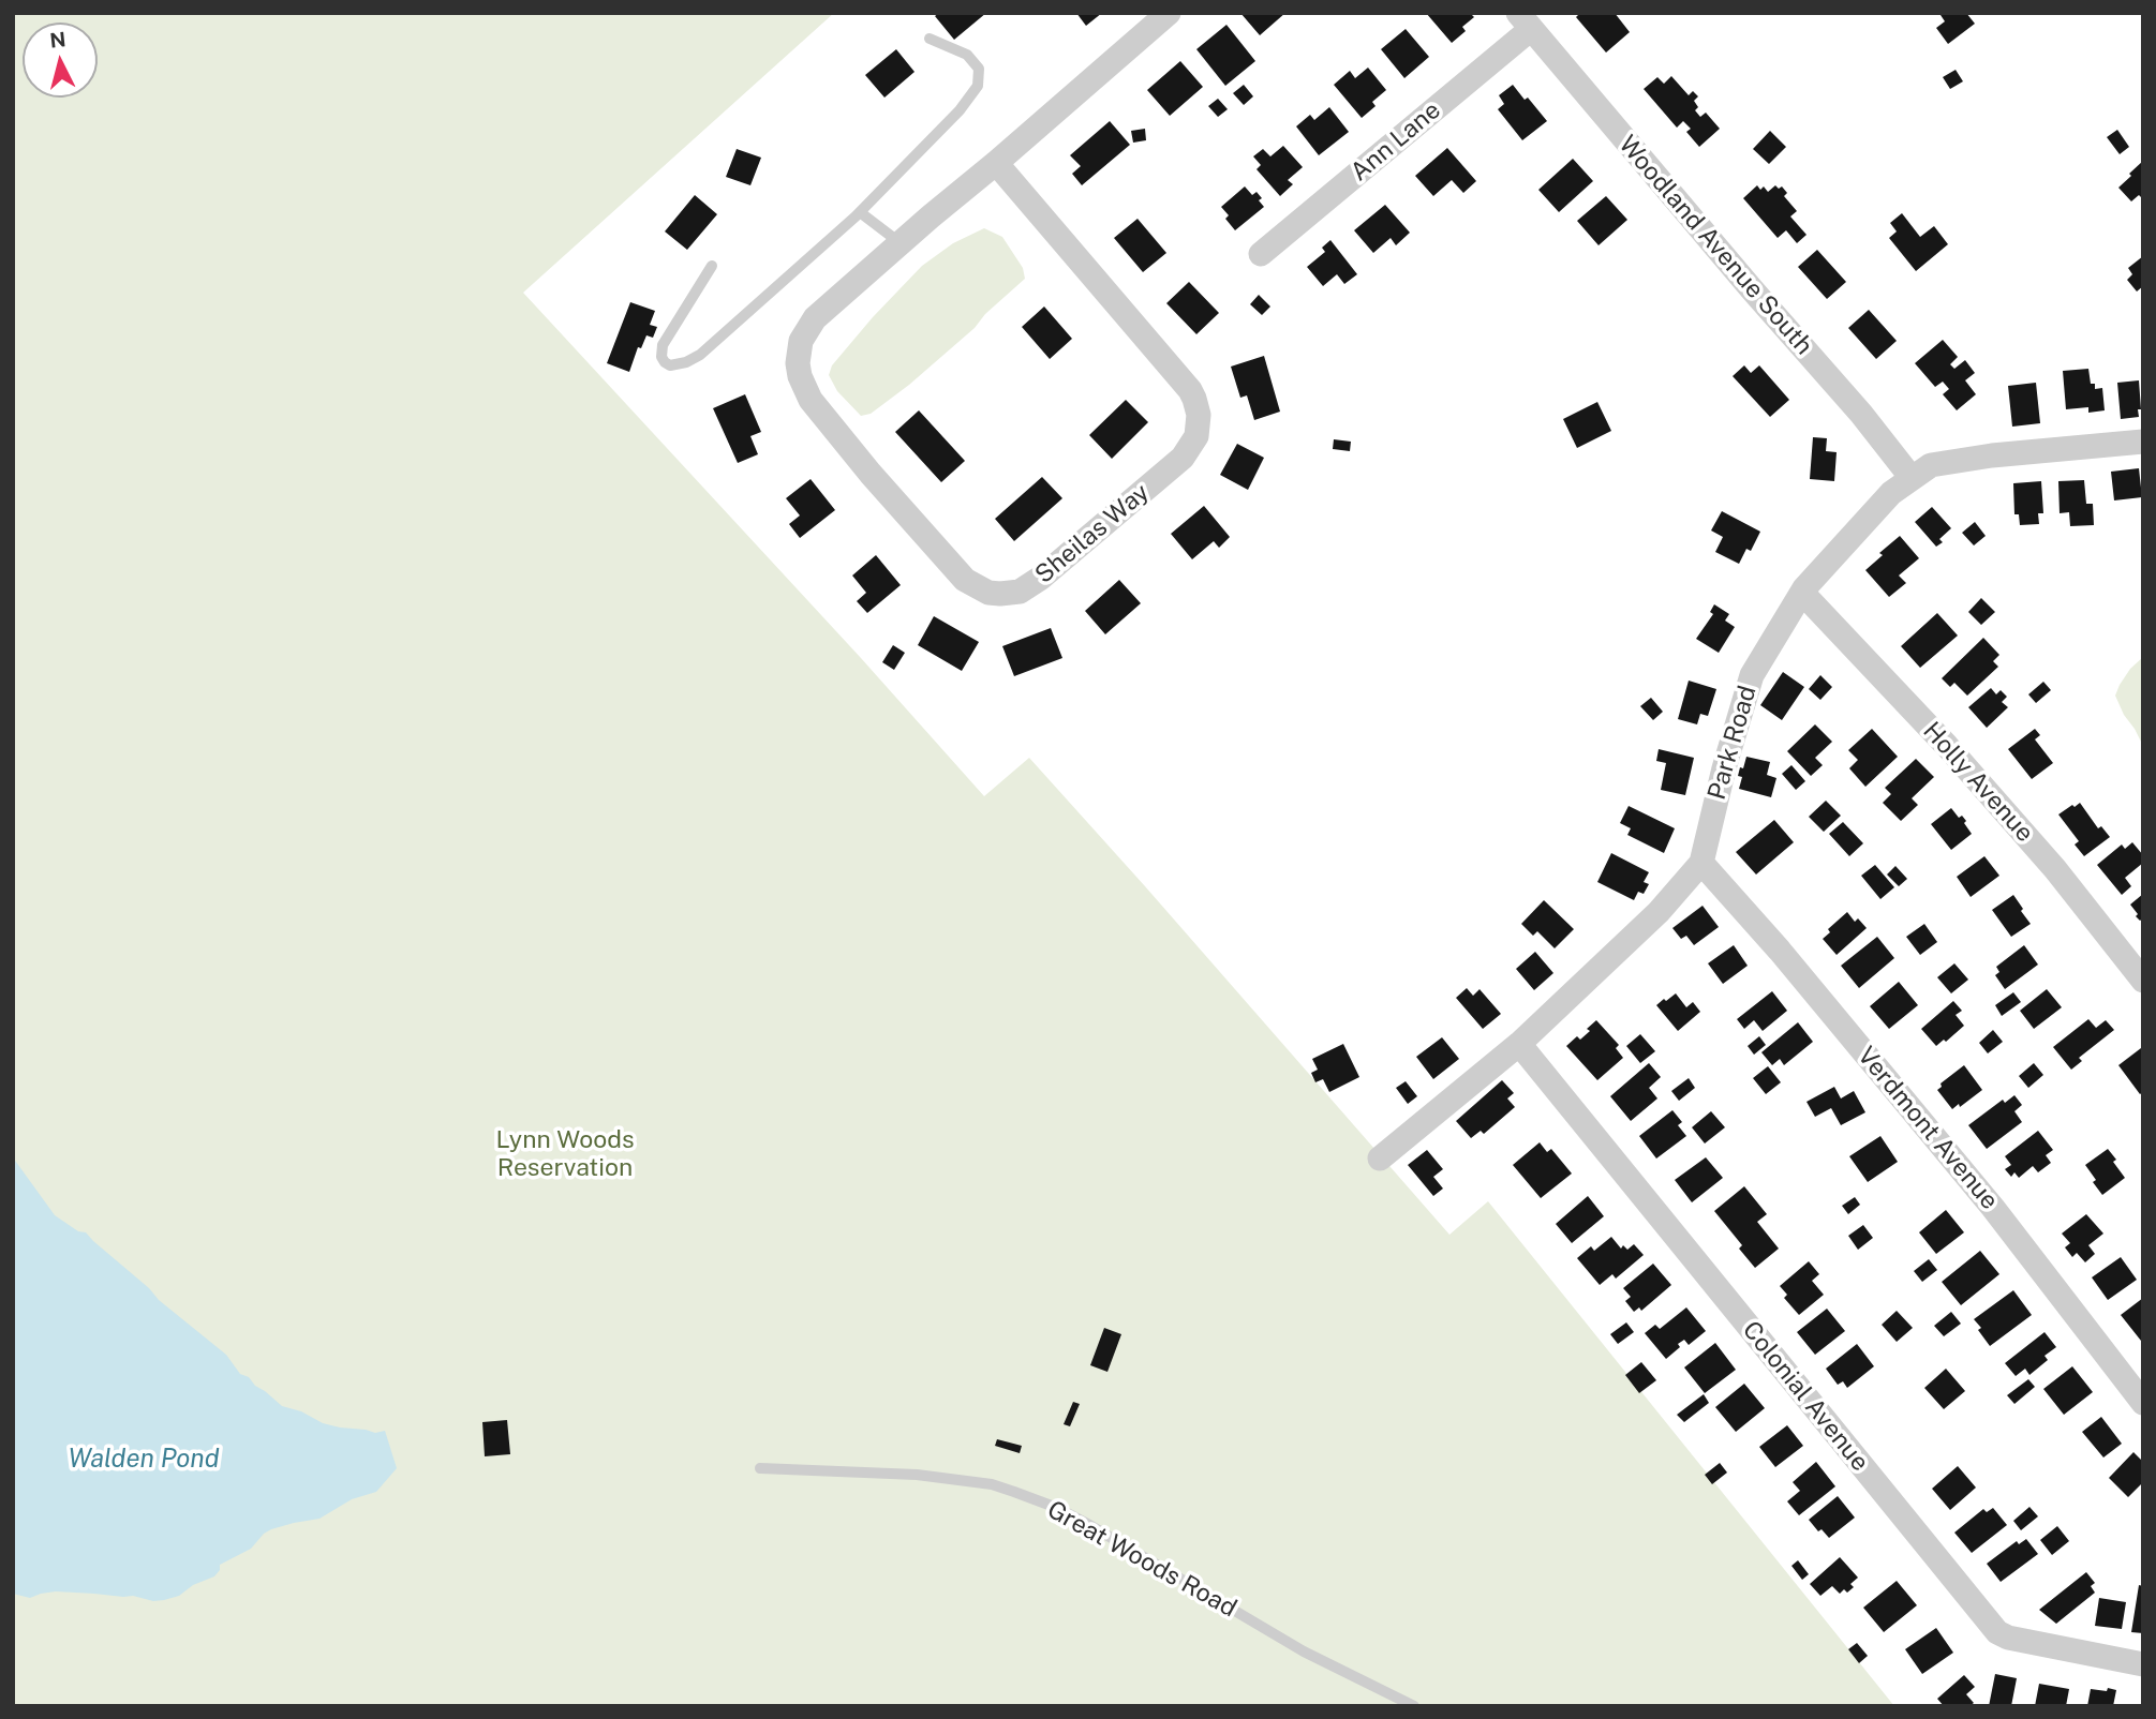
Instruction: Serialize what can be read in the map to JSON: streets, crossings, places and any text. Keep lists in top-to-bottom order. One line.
{"streets":{"street":["Ann Lane","Woodland Avenue South","Sheilas Way","Park Road","Holly Avenue","Verdmont Avenue","Colonial Avenue"],"lane":["Great Woods Road"]},"crossings":[["Ann Lane","Woodland Avenue South"],["Woodland Avenue South","Park Road"],["Park Road","Holly Avenue"],["Park Road","Verdmont Avenue"],["Park Road","Colonial Avenue"]],"water":["Walden Pond"],"parks":["Lynn Woods Reservation"],"north":"top"}
